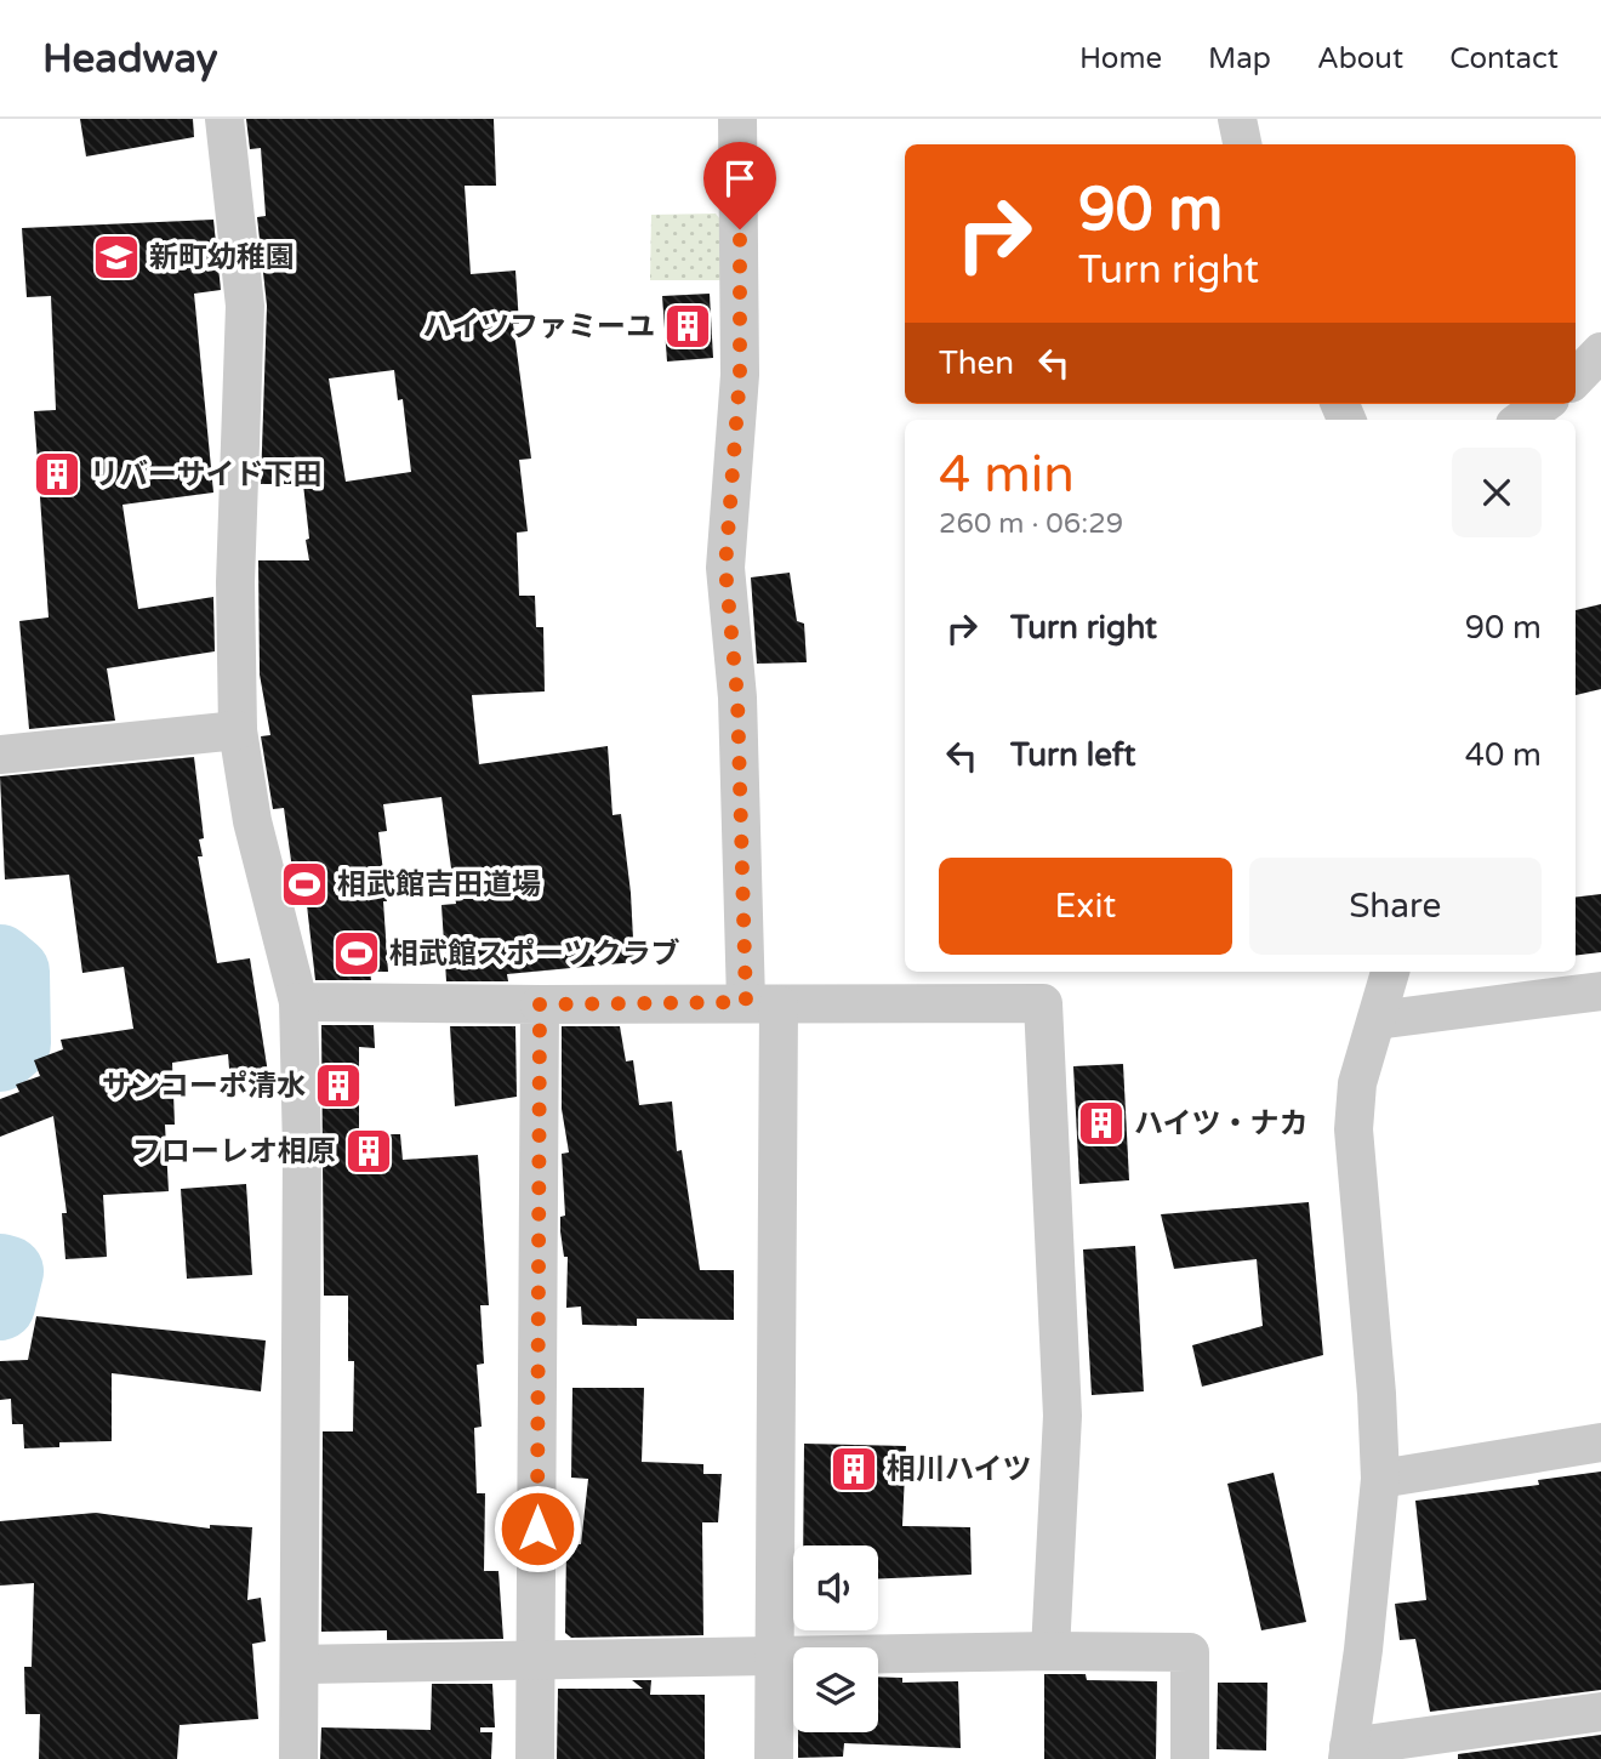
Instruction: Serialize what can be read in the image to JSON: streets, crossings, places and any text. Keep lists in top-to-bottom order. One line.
{"places":{"school or university":["新町幼稚園"],"building":["ハイツファミーユ","リバーサイド下田","サンコーポ清水","ハイツ・ナカ","フローレオ相原","相川ハイツ"],"sports":["相武館吉田道場","相武館スポーツクラブ"]},"page":{"header":"Headway","nav":["Home","Map","About","Contact"],"turn":["90 m","Turn right"],"then":"Then","heading":["4 min","260 m · 06:29"],"list":[{"name":"Turn right","value":"90 m"},{"name":"Turn left","value":"40 m"}],"buttons":["Exit","Share"]}}
